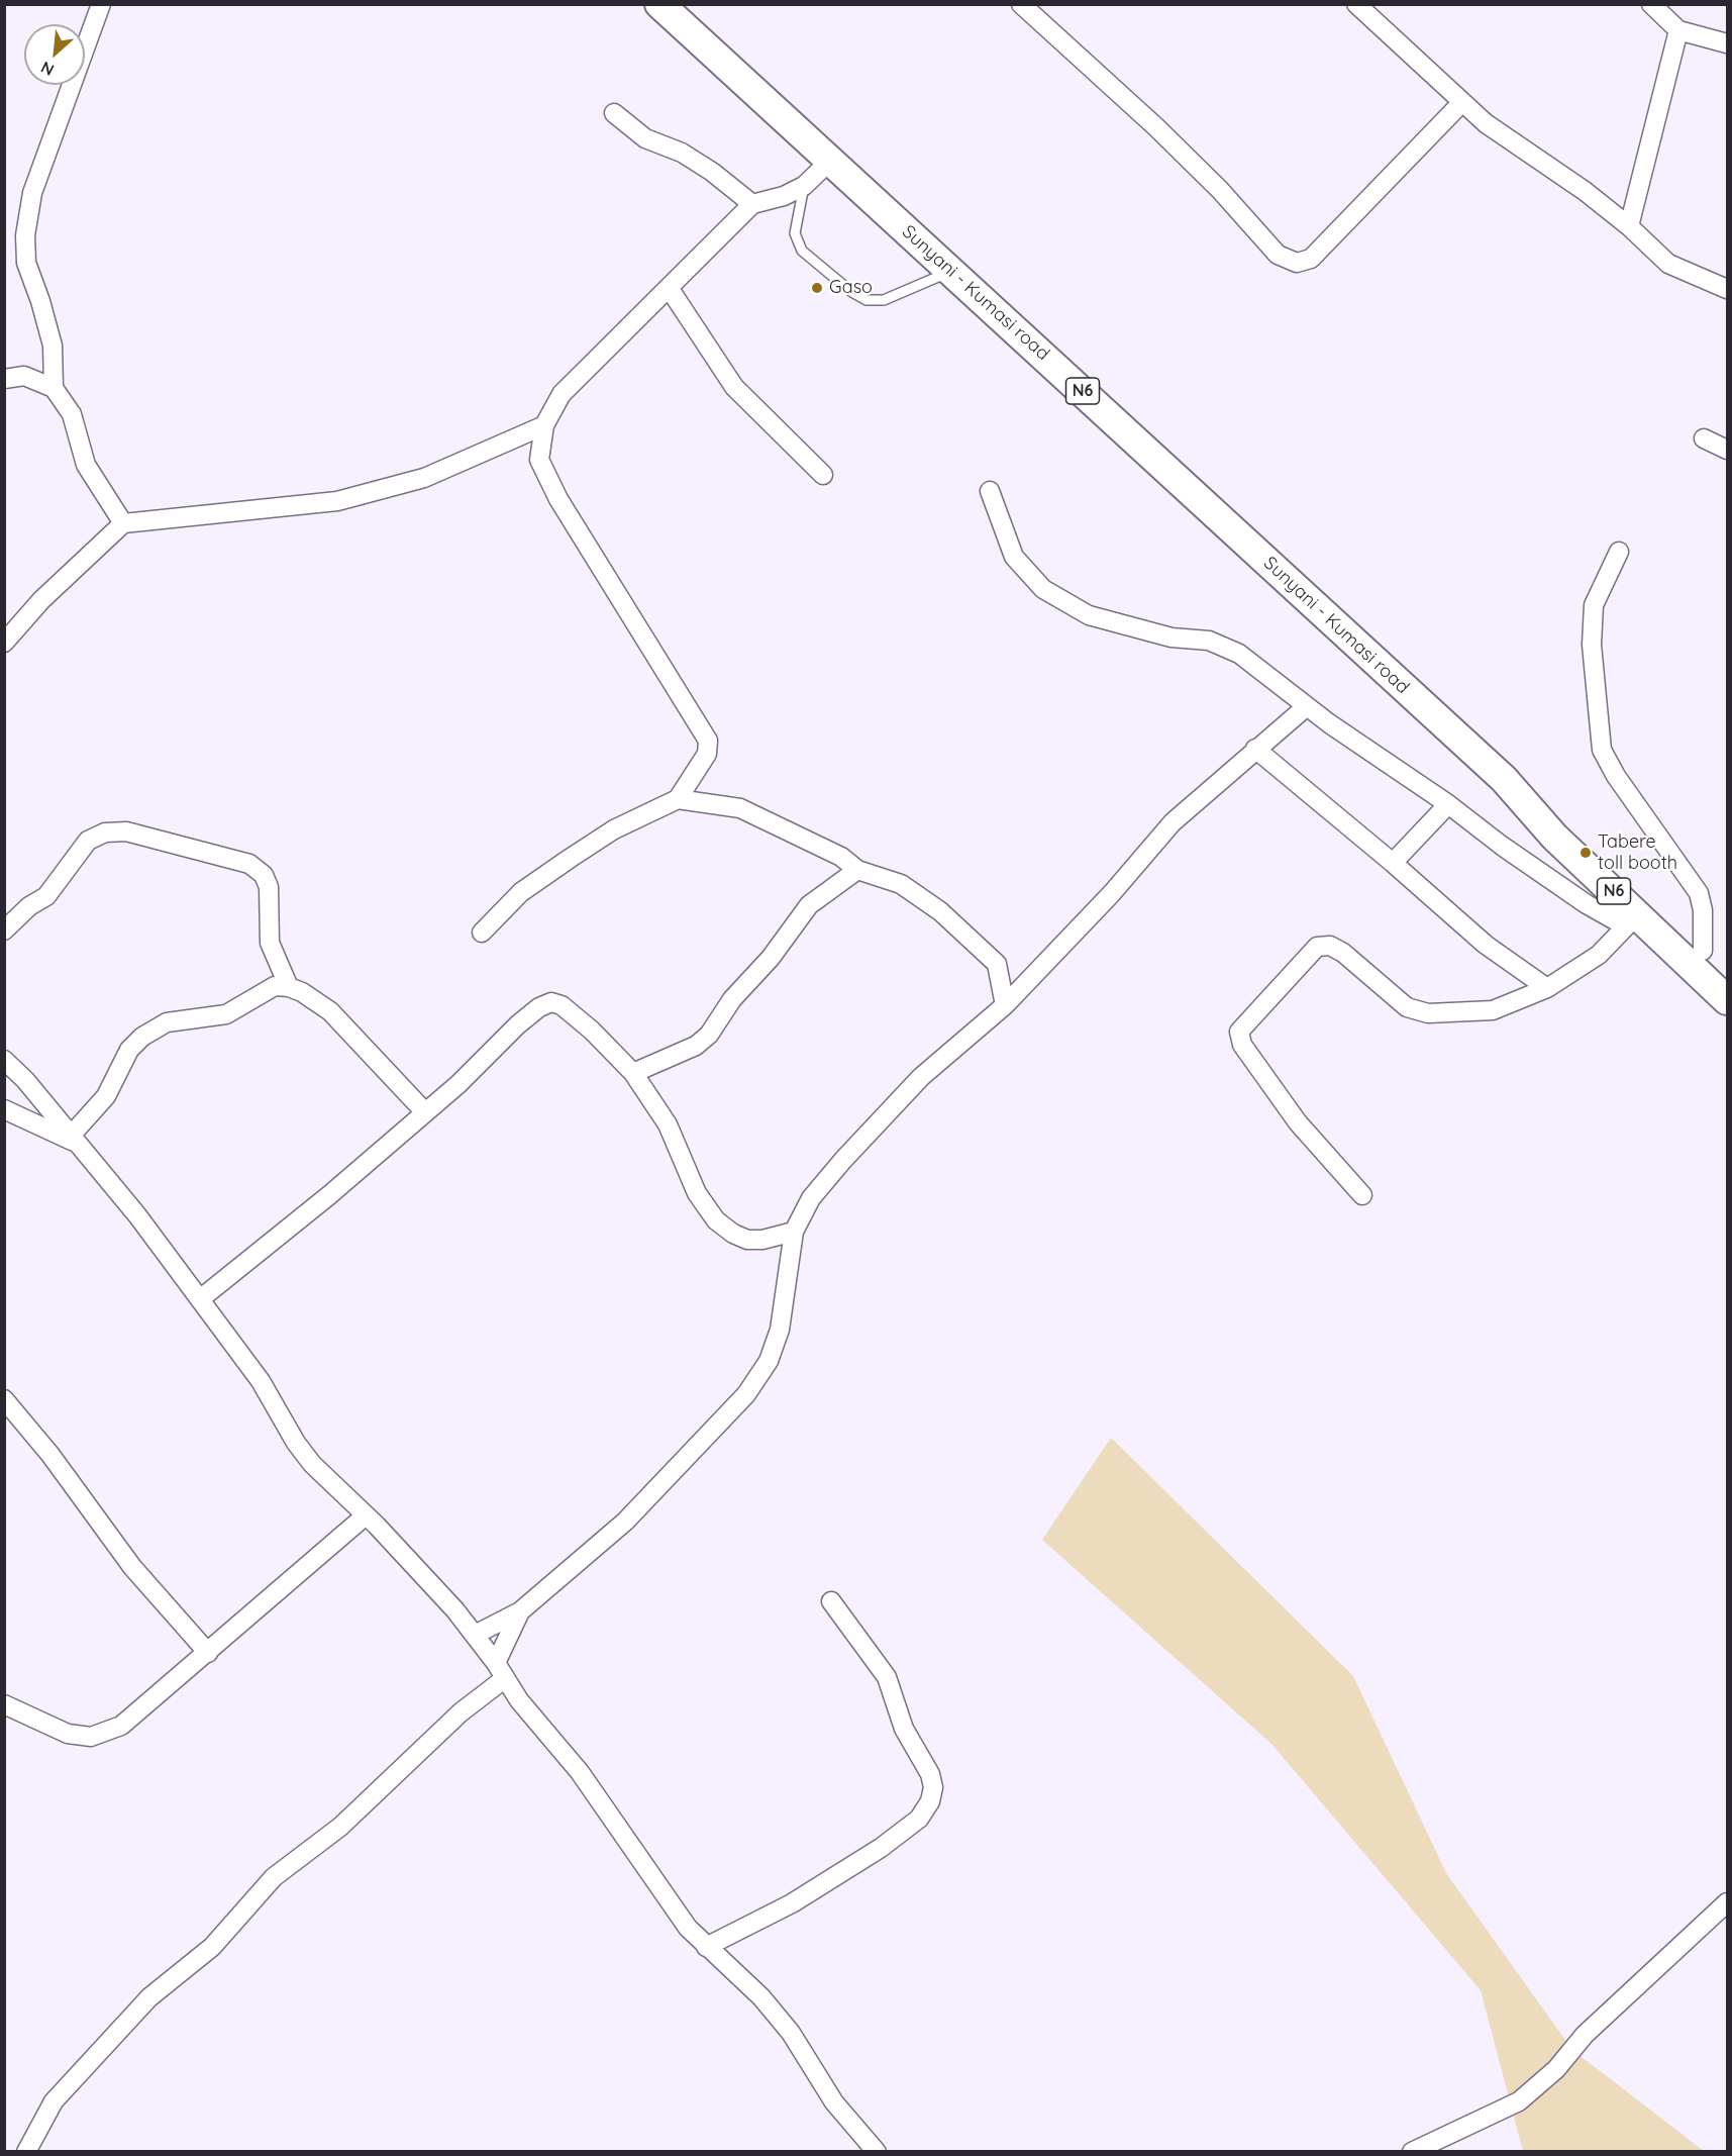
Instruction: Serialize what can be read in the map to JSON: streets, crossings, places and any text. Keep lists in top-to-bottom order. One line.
{"streets":{"main road":["Sunyani - Kumasi road","N6"]},"crossings":[["Sunyani - Kumasi road","N6"]],"places":["Gaso","Tabere toll booth"],"north":"bottom left"}
